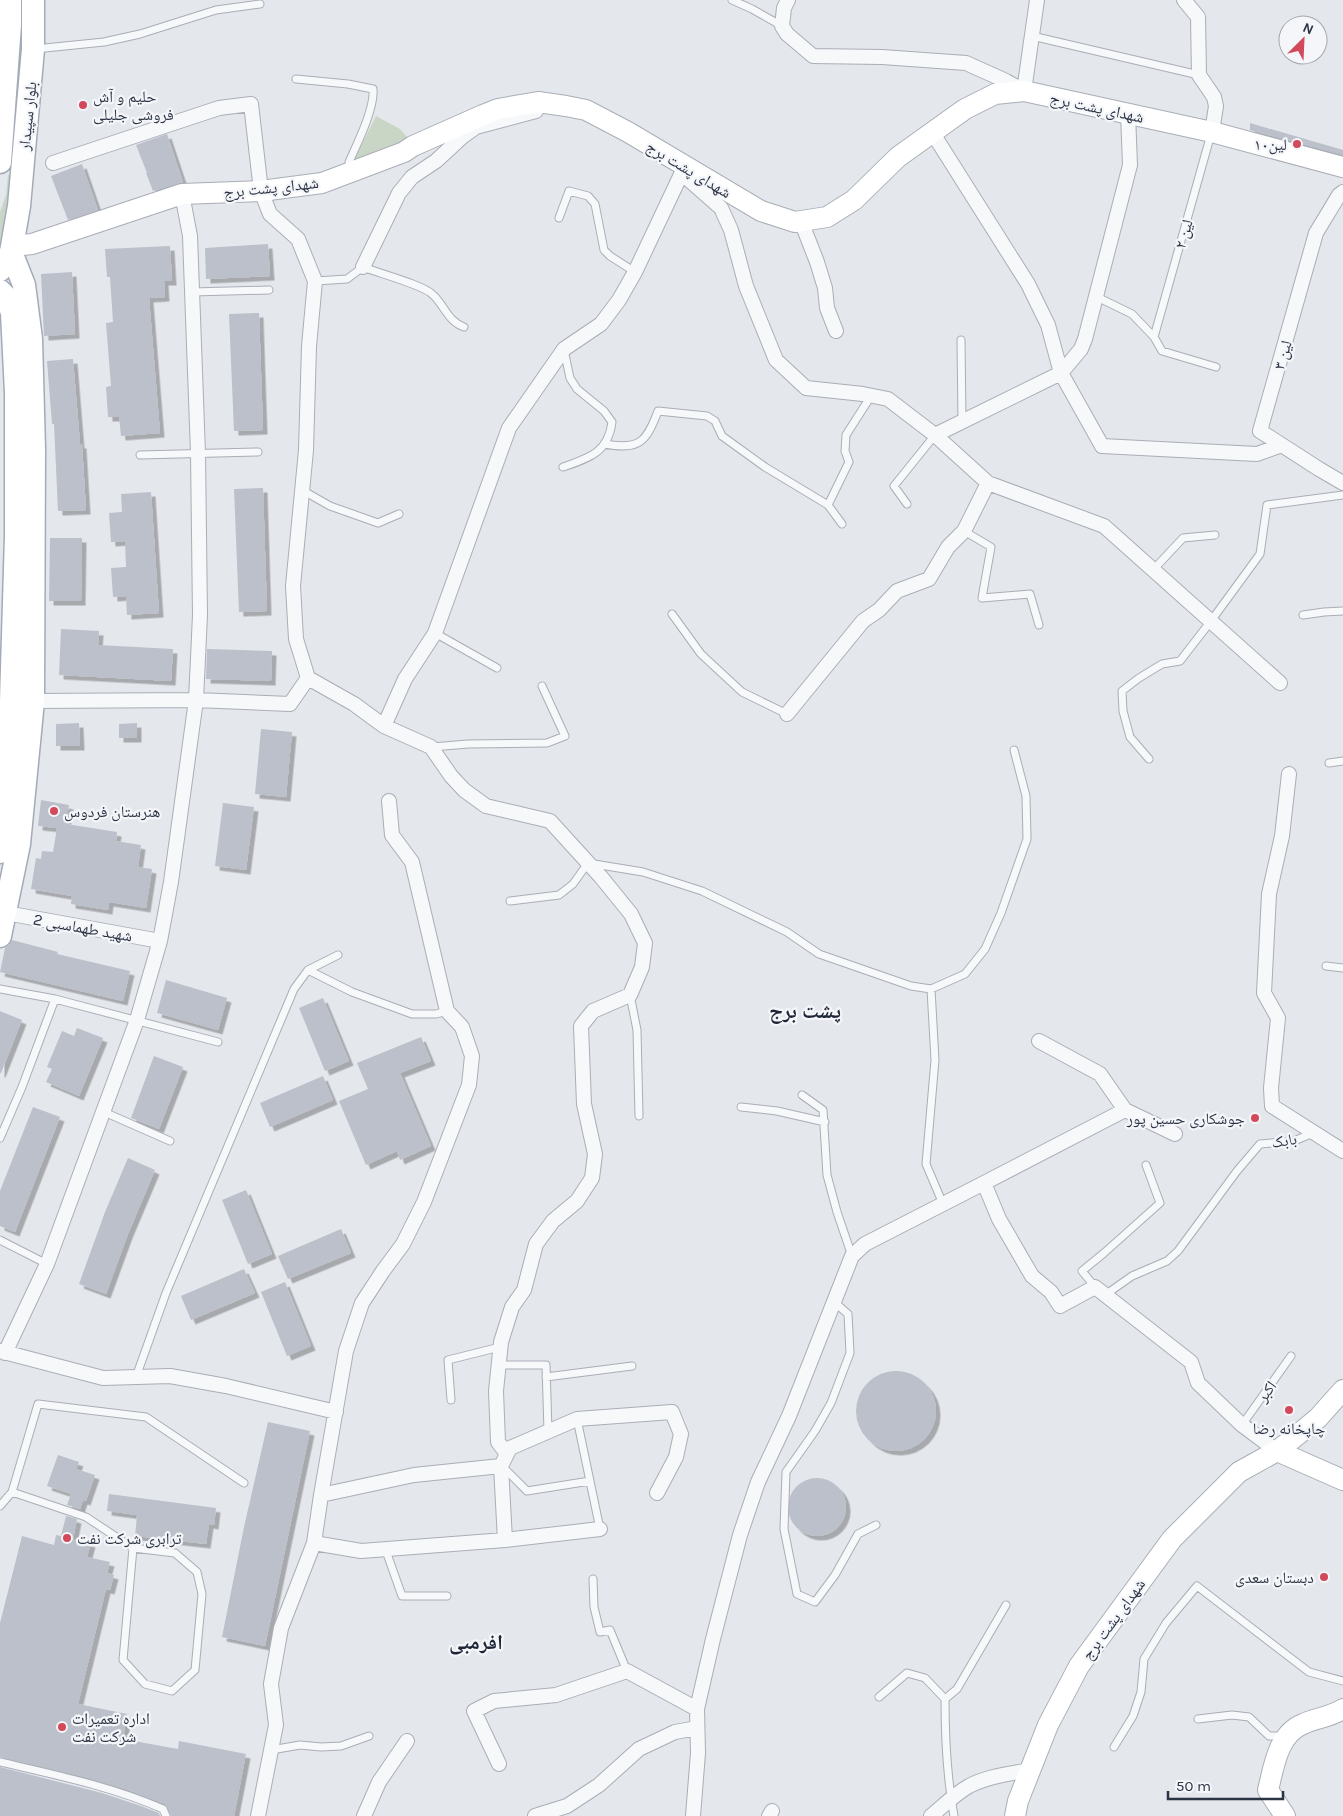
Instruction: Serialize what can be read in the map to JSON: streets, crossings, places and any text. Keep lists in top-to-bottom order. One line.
{"streets":{"main road":["بلوار سپیدار"],"street":["شهدای پشت برج","لین ۳","شهید طهماسبی 2"],"lane":["لین ۲","بابک","اکبر"]},"crossings":[["شهدای پشت برج","بلوار سپیدار"],["شهدای پشت برج","لین ۲"]],"districts":["پشت برج","افرمبی"],"places":["حلیم و آش فروشی جلیلی","لین۱۰","هنرستان فردوس","جوشکاری حسین پور","چاپخانه رضا","ترابری شرکت نفت","دبستان سعدی","اداره تعمیرات شرکت نفت"],"scale_bar":"50 m","north":"top right"}
